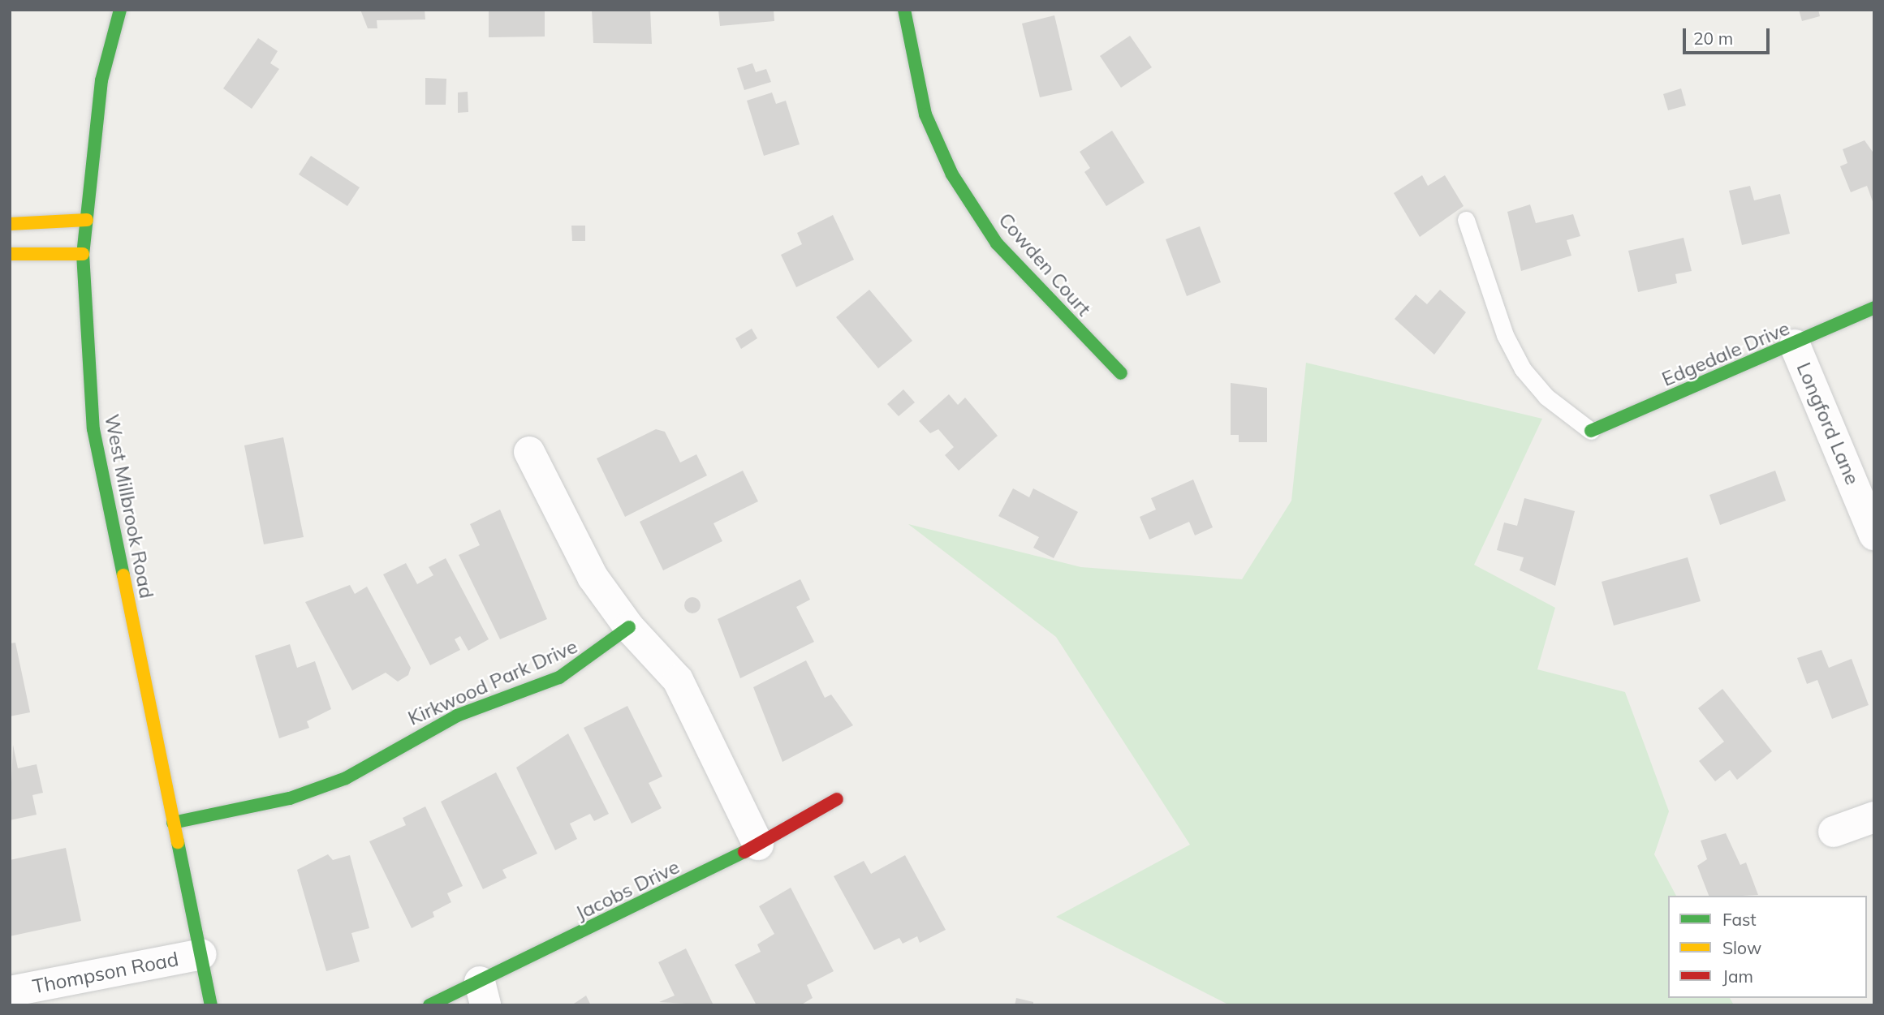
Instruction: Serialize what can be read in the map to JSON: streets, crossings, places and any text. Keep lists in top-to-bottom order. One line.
{"streets":{"street":["Cowden Court","Edgedale Drive","Longford Lane","West Millbrook Road","Kirkwood Park Drive","Jacobs Drive","Thompson Road"]},"crossings":[["Edgedale Drive","Longford Lane"],["West Millbrook Road","Kirkwood Park Drive"],["West Millbrook Road","Thompson Road"]],"legend":["Fast","Slow","Jam"],"scale_bar":"20 m"}
